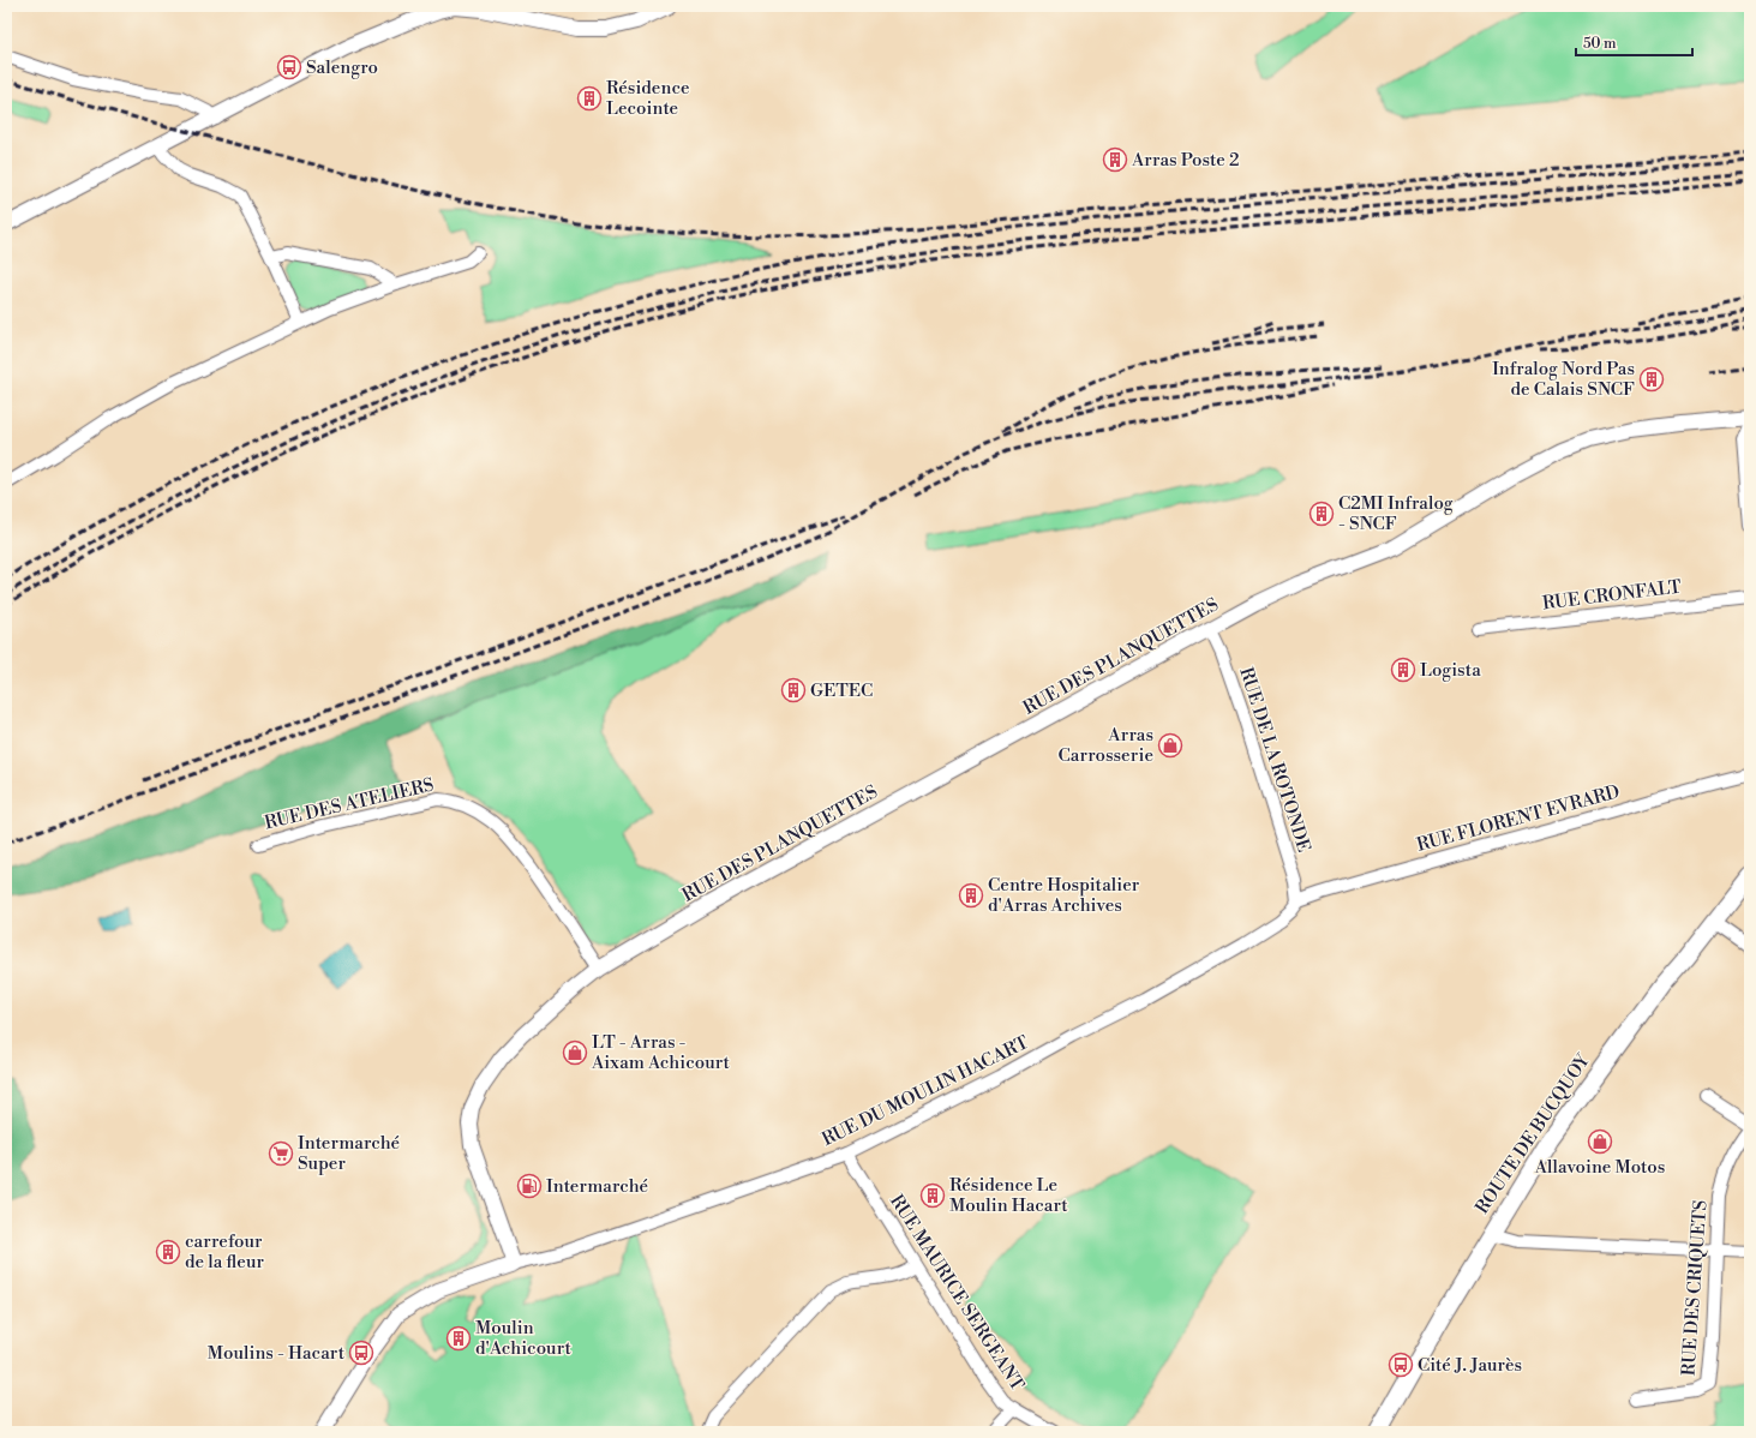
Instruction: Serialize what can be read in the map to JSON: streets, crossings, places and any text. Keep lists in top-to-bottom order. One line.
{"streets":{"main road":["ROUTE DE BUCQUOY"],"street":["RUE CRONFALT","RUE DES PLANQUETTES","RUE DE LA ROTONDE","RUE DES ATELIERS","RUE FLORENT EVRARD","RUE DU MOULIN HACART","RUE DES CRIQUETS","RUE MAURICE SERGEANT"]},"crossings":[["RUE DES PLANQUETTES","RUE DE LA ROTONDE"],["RUE DES PLANQUETTES","RUE DES ATELIERS"],["RUE DES PLANQUETTES","RUE DU MOULIN HACART"],["RUE DE LA ROTONDE","RUE FLORENT EVRARD"],["RUE DE LA ROTONDE","RUE DU MOULIN HACART"],["RUE FLORENT EVRARD","RUE DU MOULIN HACART"],["RUE DU MOULIN HACART","RUE MAURICE SERGEANT"]],"places":{"bus stop":["Salengro","Moulins - Hacart","Cité J. Jaurès"],"building":["Résidence Lecointe","Arras Poste 2","Infralog Nord Pas de Calais SNCF","C2MI Infralog - SNCF","Logista","GETEC","Centre Hospitalier d'Arras Archives","Résidence Le Moulin Hacart","carrefour de la fleur","Moulin d'Achicourt"],"shop":["Arras Carrosserie","LT - Arras - Aixam Achicourt","Allavoine Motos"],"supermarket":["Intermarché Super"],"fuel station":["Intermarché"]},"scale_bar":"50 m"}
